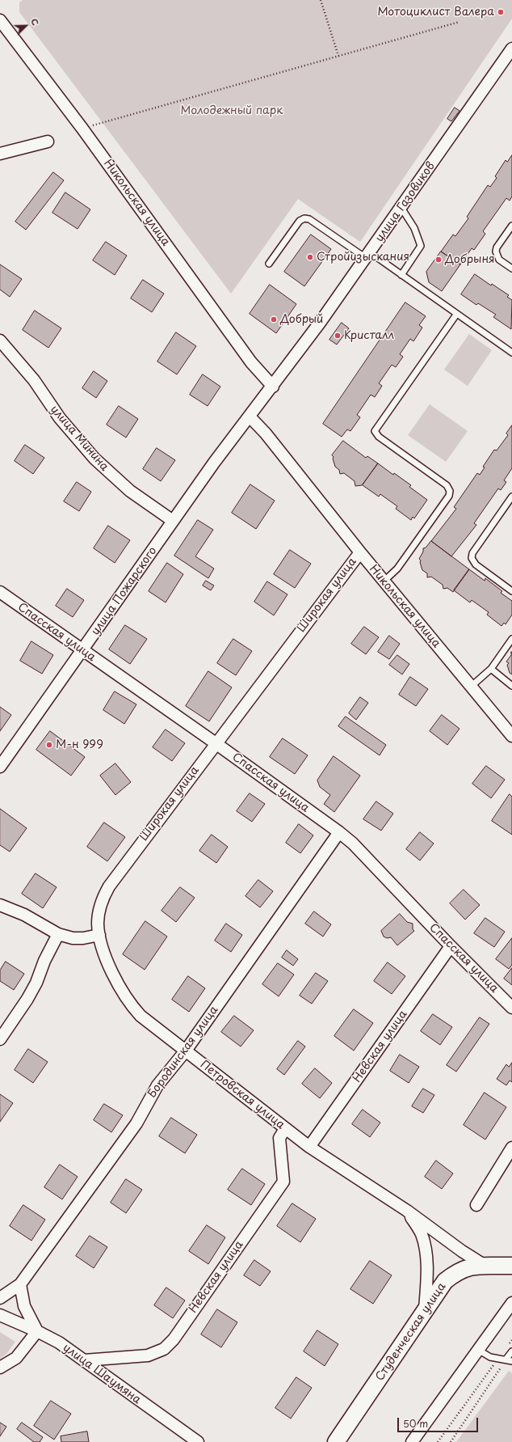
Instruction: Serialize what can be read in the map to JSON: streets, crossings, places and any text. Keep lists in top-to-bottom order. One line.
{"streets":{"street":["улица Газовиков","Никольская улица","улица Минина","улица Пожарского","Широкая улица","Спасская улица","Невская улица","Бородинская улица","Петровская улица","Студенческая улица","улица Шаумяна"]},"crossings":[["улица Газовиков","Никольская улица"],["улица Газовиков","улица Пожарского"],["Никольская улица","улица Пожарского"],["Никольская улица","Широкая улица"],["улица Минина","улица Пожарского"],["улица Пожарского","Спасская улица"],["Широкая улица","Спасская улица"],["Широкая улица","Петровская улица"],["Спасская улица","Невская улица"],["Спасская улица","Бородинская улица"],["Невская улица","Петровская улица"],["Невская улица","улица Шаумяна"],["Бородинская улица","Петровская улица"],["Петровская улица","Студенческая улица"]],"parks":["Молодежный парк"],"places":["Мотоциклист Валера","Стройизыскания","Добрыня","Добрый","Кристалл","М-н 999"],"scale_bar":"50 m","north":"top right"}
